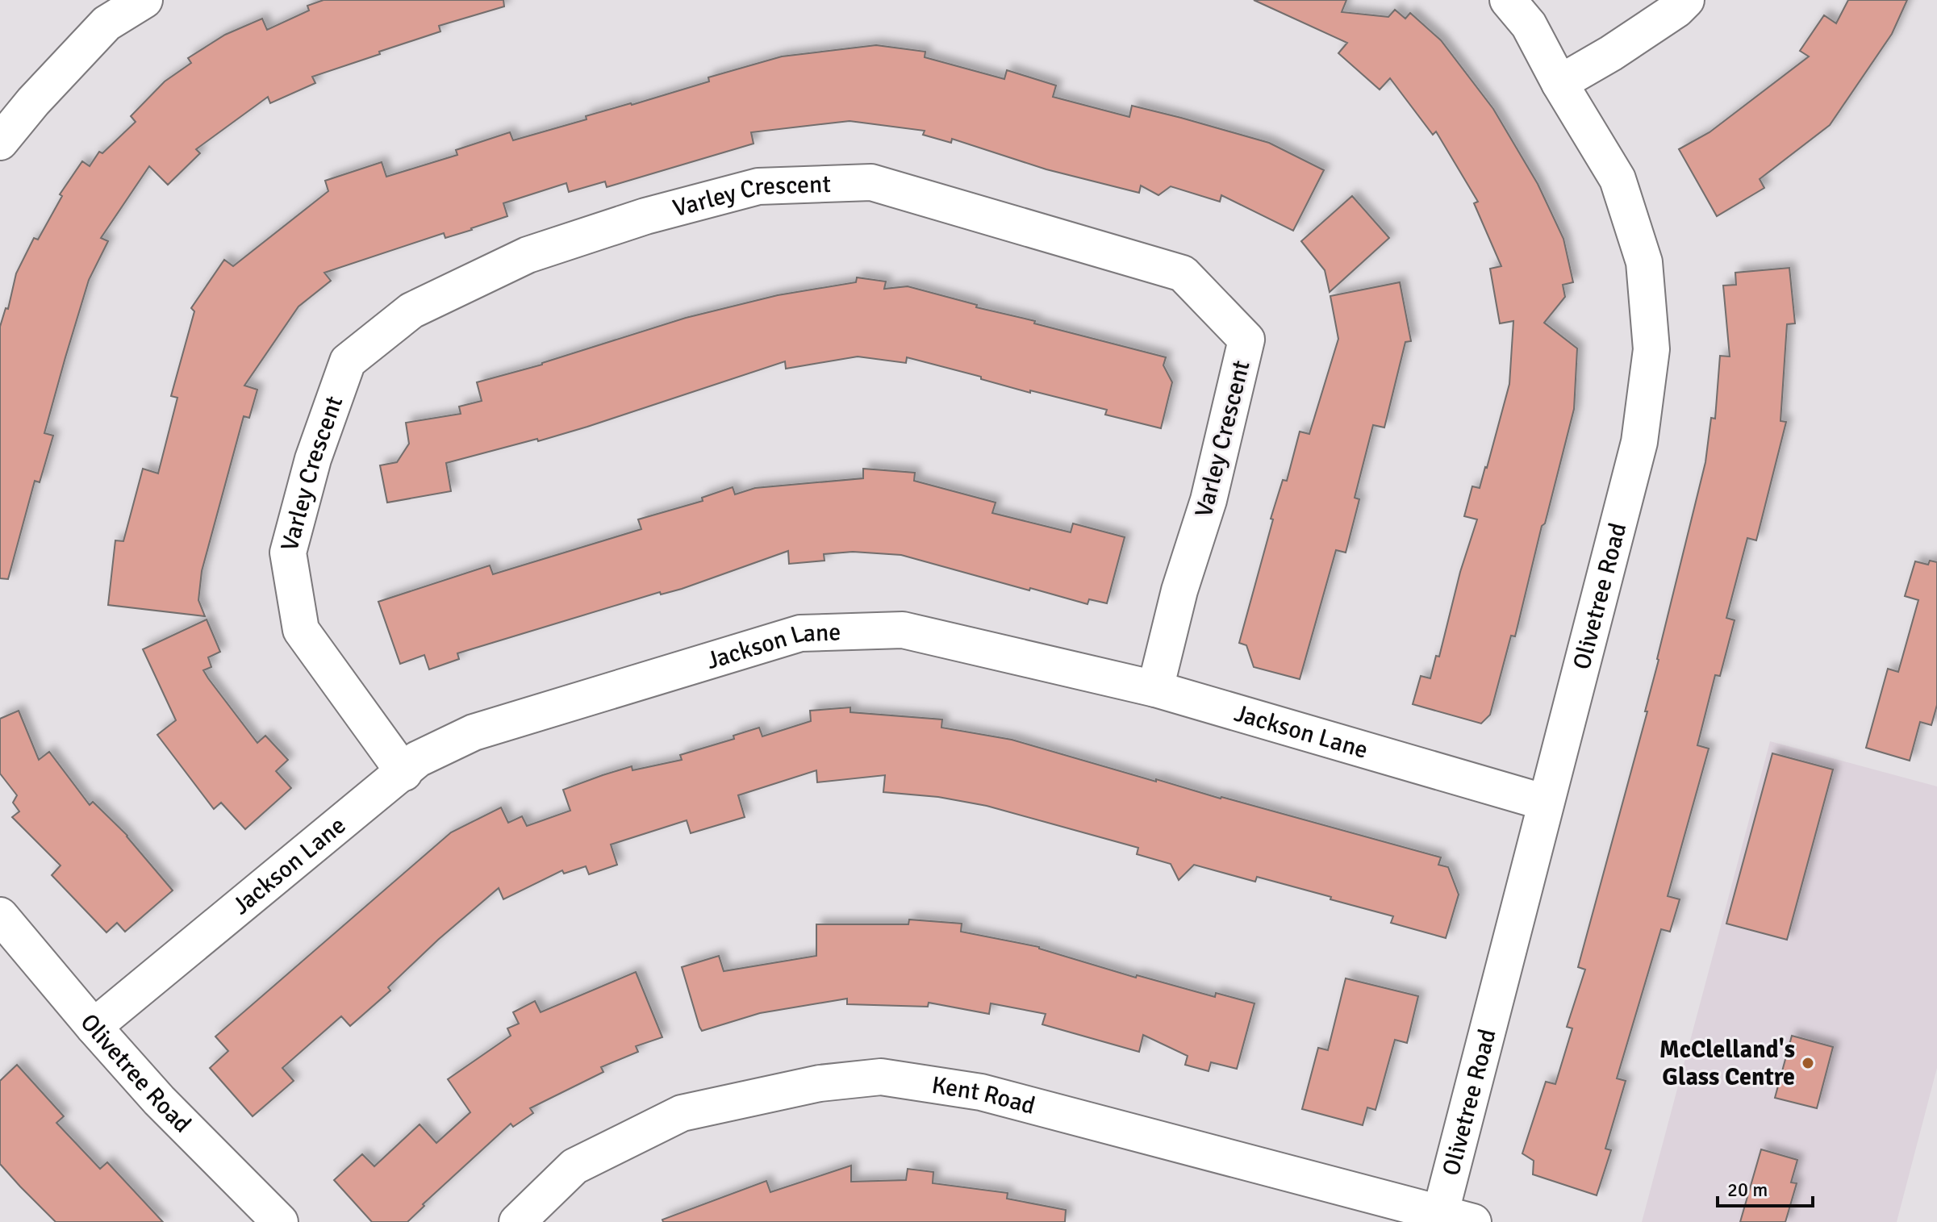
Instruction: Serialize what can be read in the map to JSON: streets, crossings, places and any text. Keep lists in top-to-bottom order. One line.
{"streets":{"street":["Varley Crescent","Olivetree Road","Jackson Lane","Kent Road"]},"crossings":[["Varley Crescent","Jackson Lane"],["Olivetree Road","Jackson Lane"],["Olivetree Road","Kent Road"]],"places":["McClelland's Glass Centre"],"scale_bar":"20 m"}
